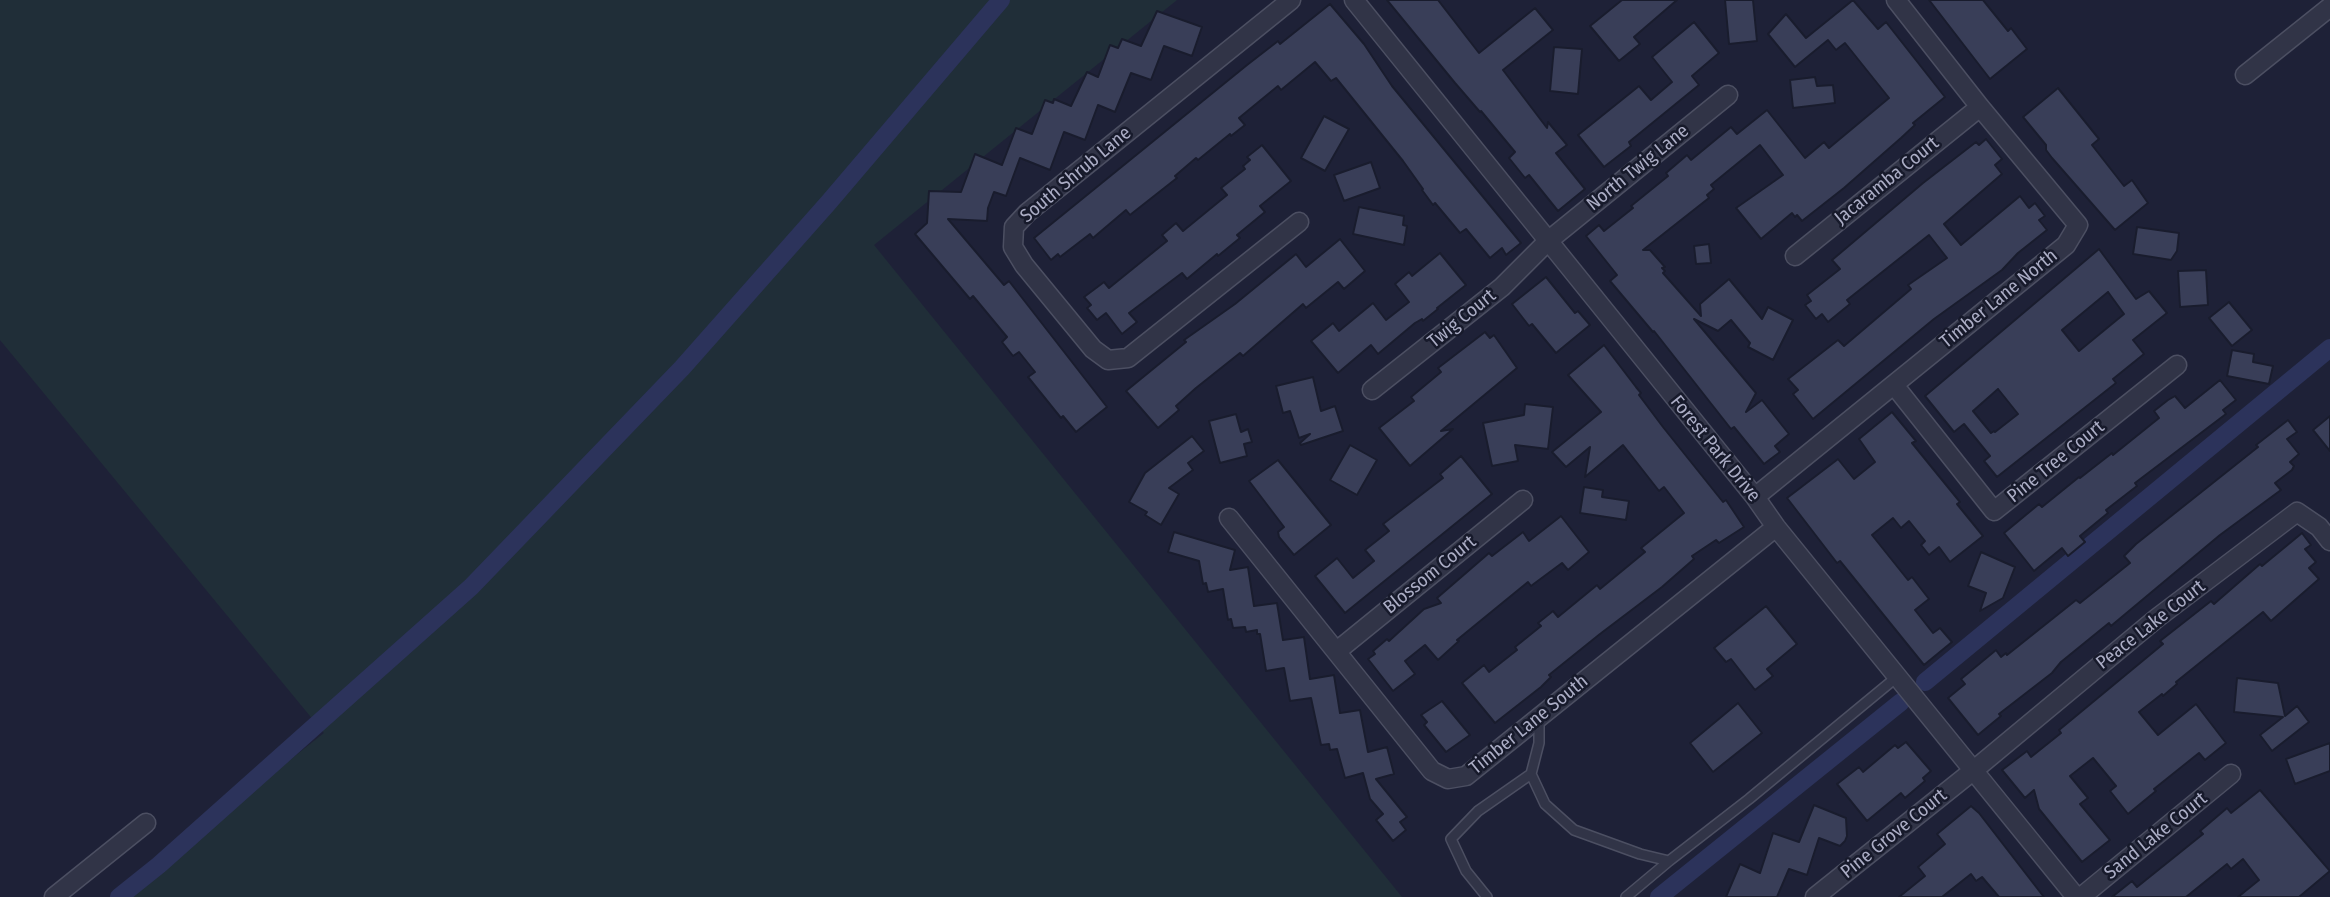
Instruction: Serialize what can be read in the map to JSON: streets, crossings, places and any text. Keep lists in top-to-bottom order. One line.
{"streets":{"street":["North Twig Lane","South Shrub Lane","Jacaramba Court","Timber Lane North","Twig Court","Forest Park Drive","Pine Tree Court","Blossom Court","Peace Lake Court","Timber Lane South","Pine Grove Court","Sand Lake Court"]},"crossings":[["North Twig Lane","Twig Court"],["North Twig Lane","Forest Park Drive"],["Jacaramba Court","Timber Lane North"],["Timber Lane North","Forest Park Drive"],["Timber Lane North","Pine Tree Court"],["Twig Court","Forest Park Drive"],["Forest Park Drive","Peace Lake Court"],["Forest Park Drive","Timber Lane South"],["Forest Park Drive","Pine Grove Court"],["Forest Park Drive","Sand Lake Court"],["Blossom Court","Timber Lane South"],["Peace Lake Court","Pine Grove Court"]]}
